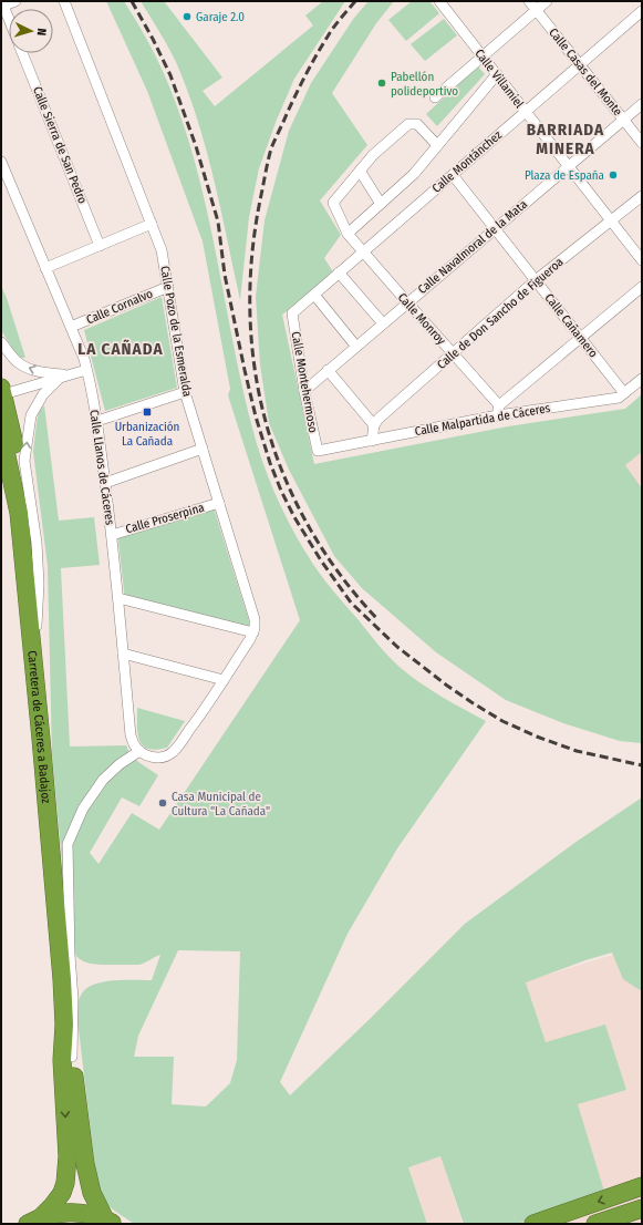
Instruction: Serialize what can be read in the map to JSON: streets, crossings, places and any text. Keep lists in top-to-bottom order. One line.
{"streets":{"highway":["Carretera de Cáceres a Badajoz"],"street":["Calle Casas del Monte","Calle Villamiel","Calle Sierra de San Pedro","Calle Montánchez","Calle Navalmoral de la Mata","Calle Cornalvo","Calle de Don Sancho de Figueroa","Calle Monroy","Calle Cañamero","Calle Pozo de la Esmeralda","Calle Montehermoso","Calle Malpartida de Cáceres","Calle Llanos de Cáceres","Calle Proserpina"]},"crossings":[["Calle Casas del Monte","Calle Montánchez"],["Calle Casas del Monte","Calle Navalmoral de la Mata"],["Calle Villamiel","Calle Montánchez"],["Calle Villamiel","Calle Navalmoral de la Mata"],["Calle Villamiel","Calle de Don Sancho de Figueroa"],["Calle Montánchez","Calle Monroy"],["Calle Montánchez","Calle Cañamero"],["Calle Montánchez","Calle Montehermoso"],["Calle Navalmoral de la Mata","Calle Monroy"],["Calle Navalmoral de la Mata","Calle Cañamero"],["Calle Navalmoral de la Mata","Calle Montehermoso"],["Calle Cornalvo","Calle Pozo de la Esmeralda"],["Calle Cornalvo","Calle Llanos de Cáceres"],["Calle de Don Sancho de Figueroa","Calle Monroy"],["Calle de Don Sancho de Figueroa","Calle Cañamero"],["Calle Monroy","Calle Malpartida de Cáceres"],["Calle Cañamero","Calle Malpartida de Cáceres"],["Calle Pozo de la Esmeralda","Calle Proserpina"],["Calle Montehermoso","Calle Malpartida de Cáceres"],["Calle Llanos de Cáceres","Calle Proserpina"]],"districts":["BARRIADA MINERA","LA CAÑADA"],"places":{"other":["Garaje 2.0","Pabellón polideportivo","Plaza de España","Casa Municipal de Cultura \"La Cañada\""],"transit":["Urbanización La Cañada"]},"north":"right"}
